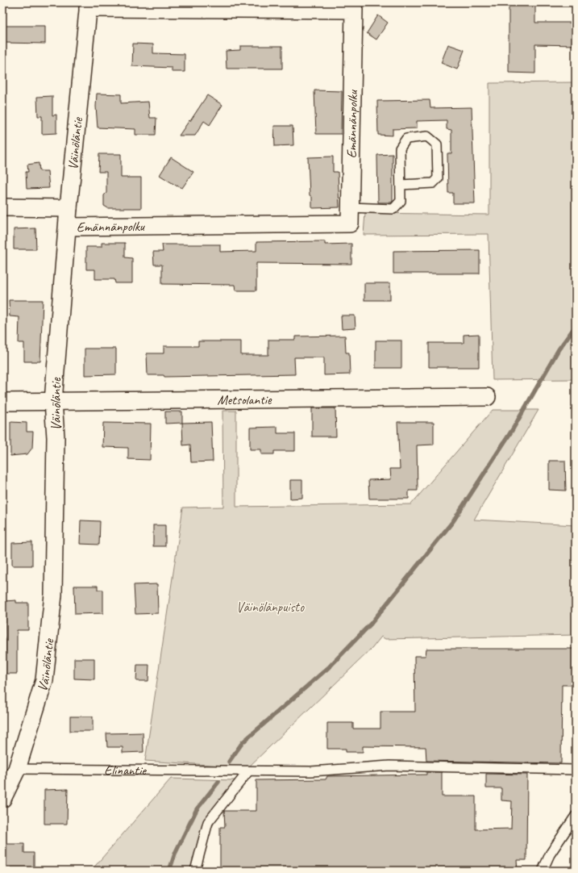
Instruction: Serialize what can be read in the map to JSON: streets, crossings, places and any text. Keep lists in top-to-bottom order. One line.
{"streets":{"street":["Emännänpolku","Väinöläntie","Metsolantie"],"lane":["Elinantie"]},"crossings":[["Emännänpolku","Väinöläntie"],["Väinöläntie","Metsolantie"],["Väinöläntie","Elinantie"]],"parks":["Väinölänpuisto"]}
